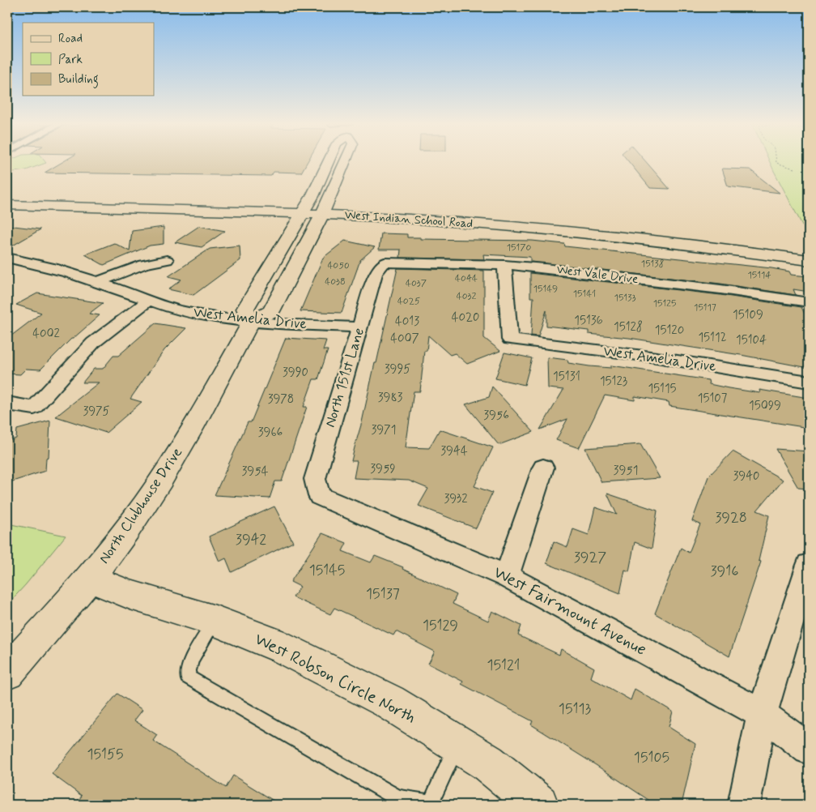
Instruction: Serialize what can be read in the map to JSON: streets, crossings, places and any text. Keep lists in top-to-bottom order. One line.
{"streets":{"main road":["West Indian School Road","North Clubhouse Drive","West Robson Circle North"],"street":["West Vale Drive","West Amelia Drive","North 151st Lane","West Fairmount Avenue"]},"crossings":[["West Vale Drive","West Amelia Drive"],["West Vale Drive","North 151st Lane"],["West Amelia Drive","North 151st Lane"],["West Amelia Drive","North Clubhouse Drive"],["North 151st Lane","West Fairmount Avenue"],["North Clubhouse Drive","West Robson Circle North"]],"house_numbers":["15170","15138","4050","15114","4044","4038","4037","15149","15141","4032","15133","4025","15125","15117","15109","4020","15136","4013","15128","15120","4002","15112","4007","15104","3995","3990","15131","15123","15115","3983","15107","3978","15099","3975","3956","3971","3966","3944","3959","3951","3954","3940","3932","3928","3942","3927","15145","3916","15137","15129","15121","15113","15155","15105"],"legend":["Road","Park","Building"]}
